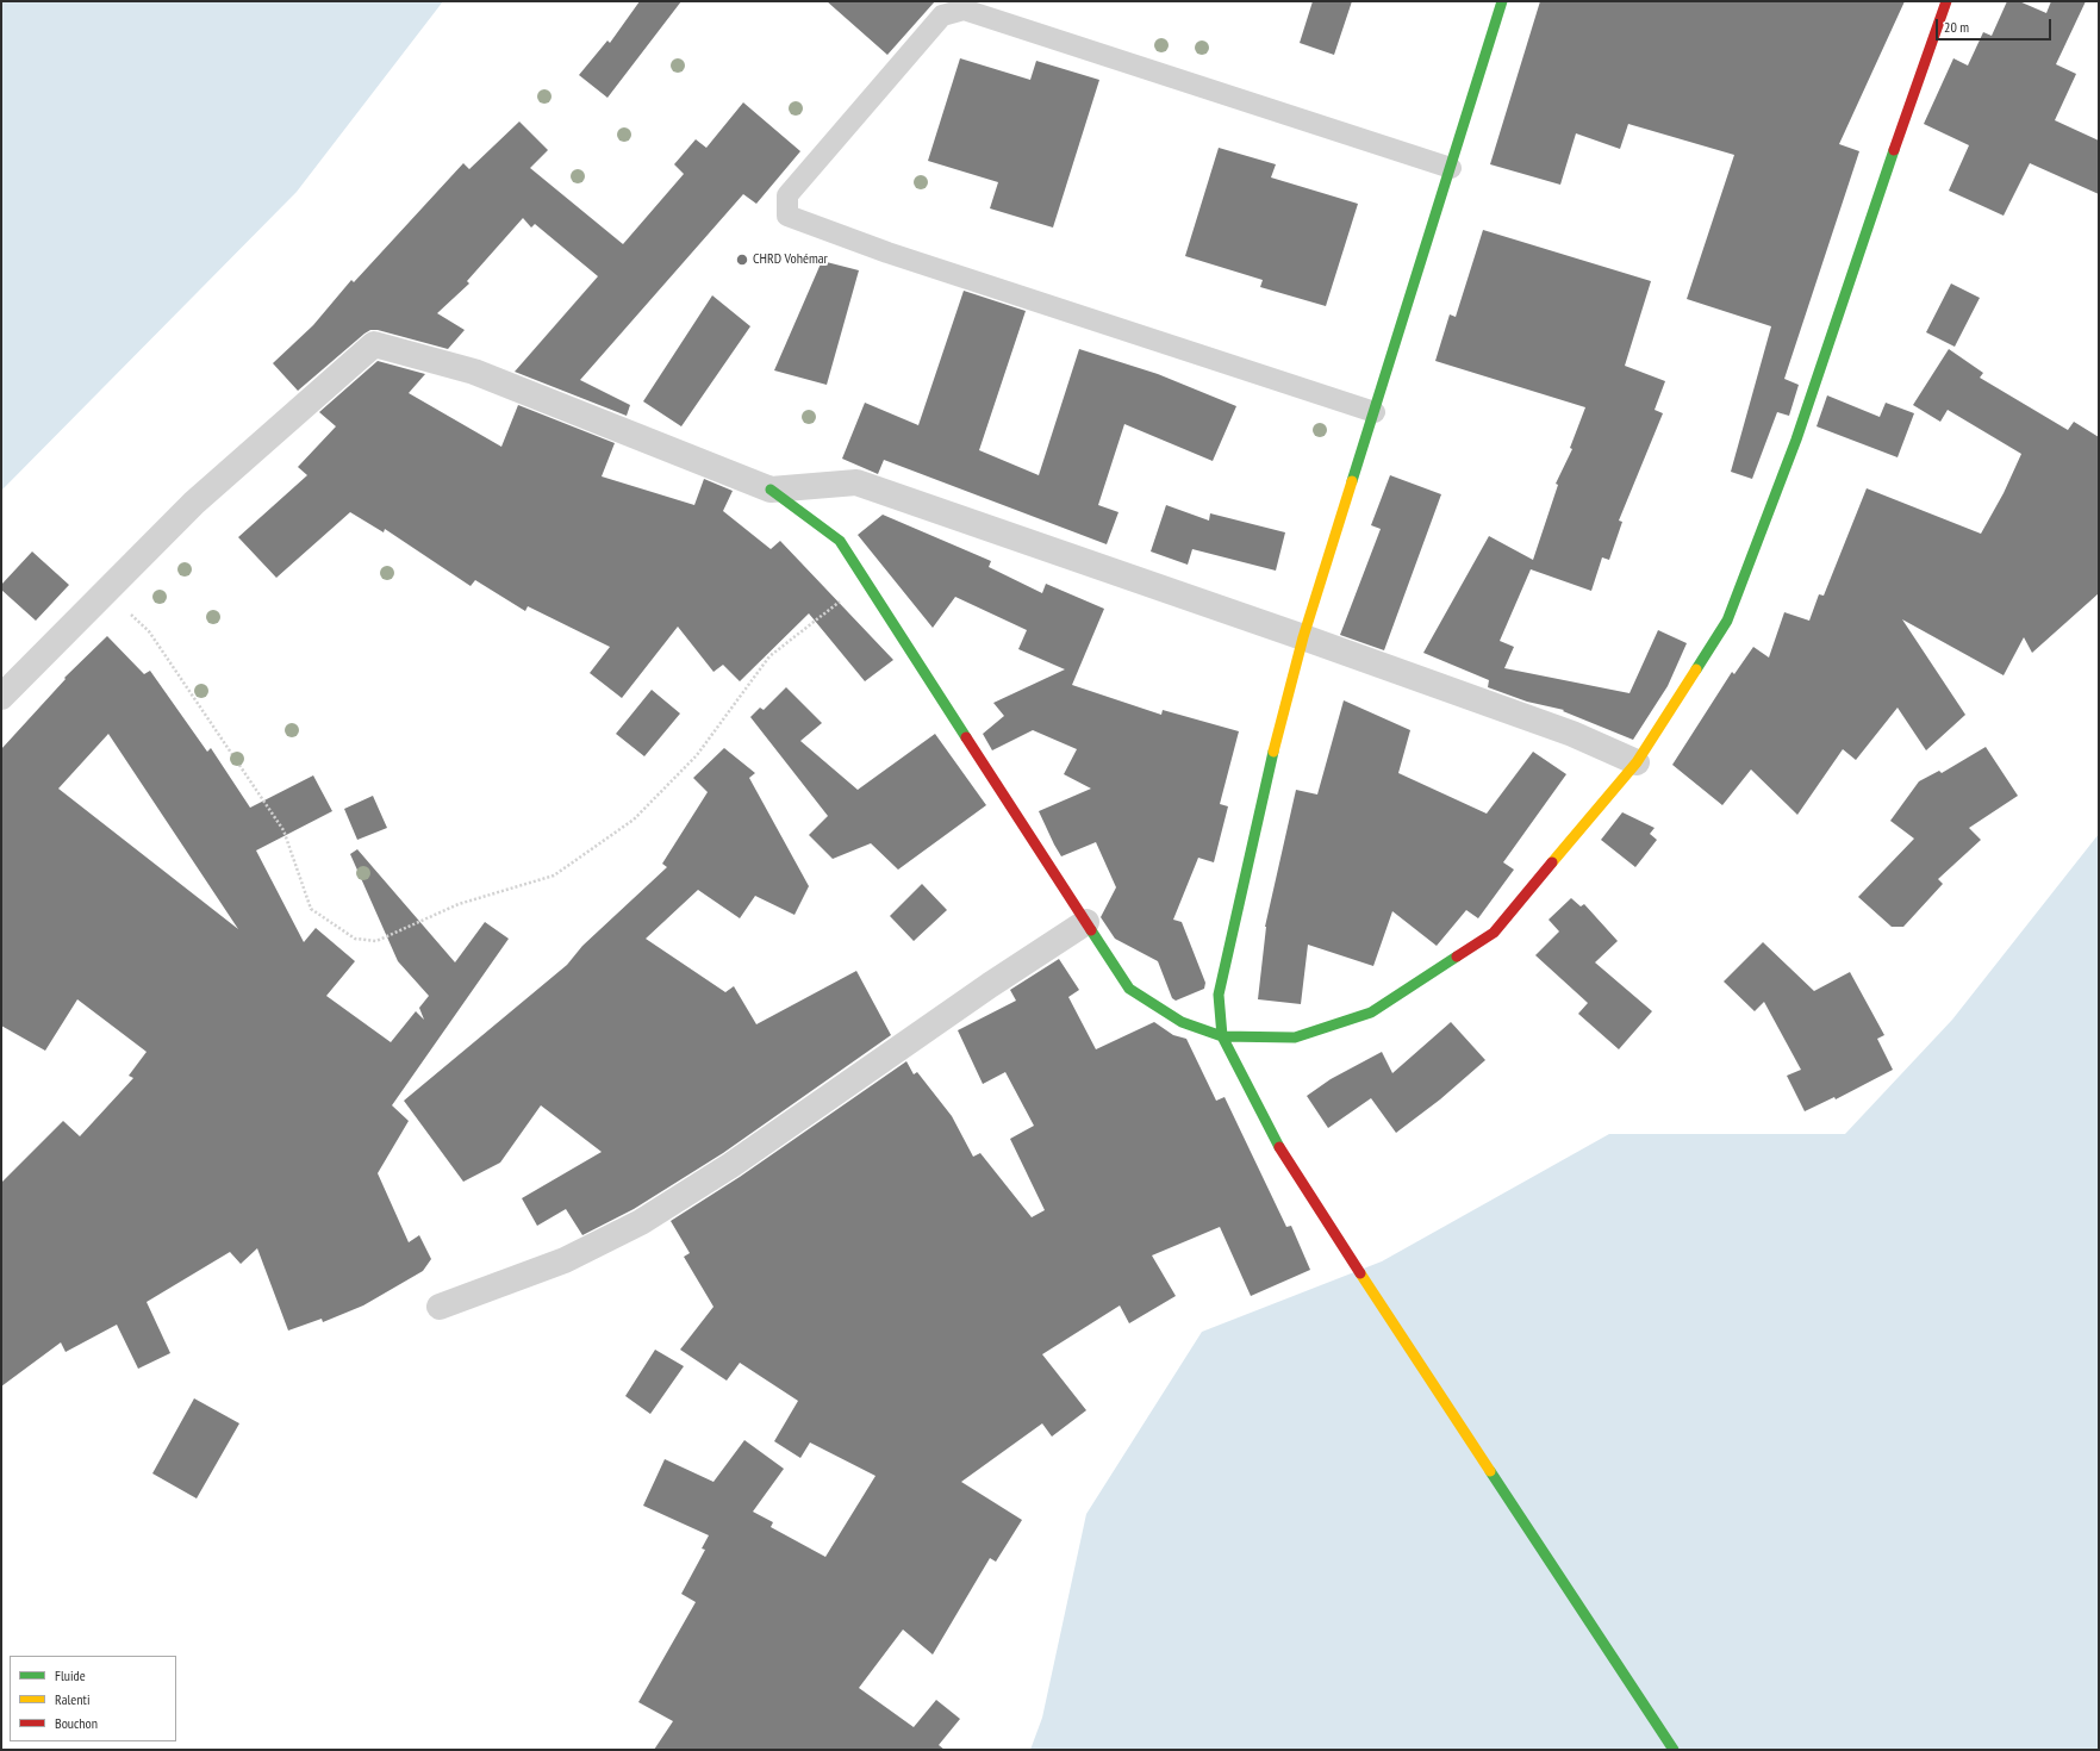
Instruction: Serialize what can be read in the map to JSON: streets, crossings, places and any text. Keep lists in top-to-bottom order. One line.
{"places":["CHRD Vohémar"],"legend":["Fluide","Ralenti","Bouchon"],"scale_bar":"20 m"}
